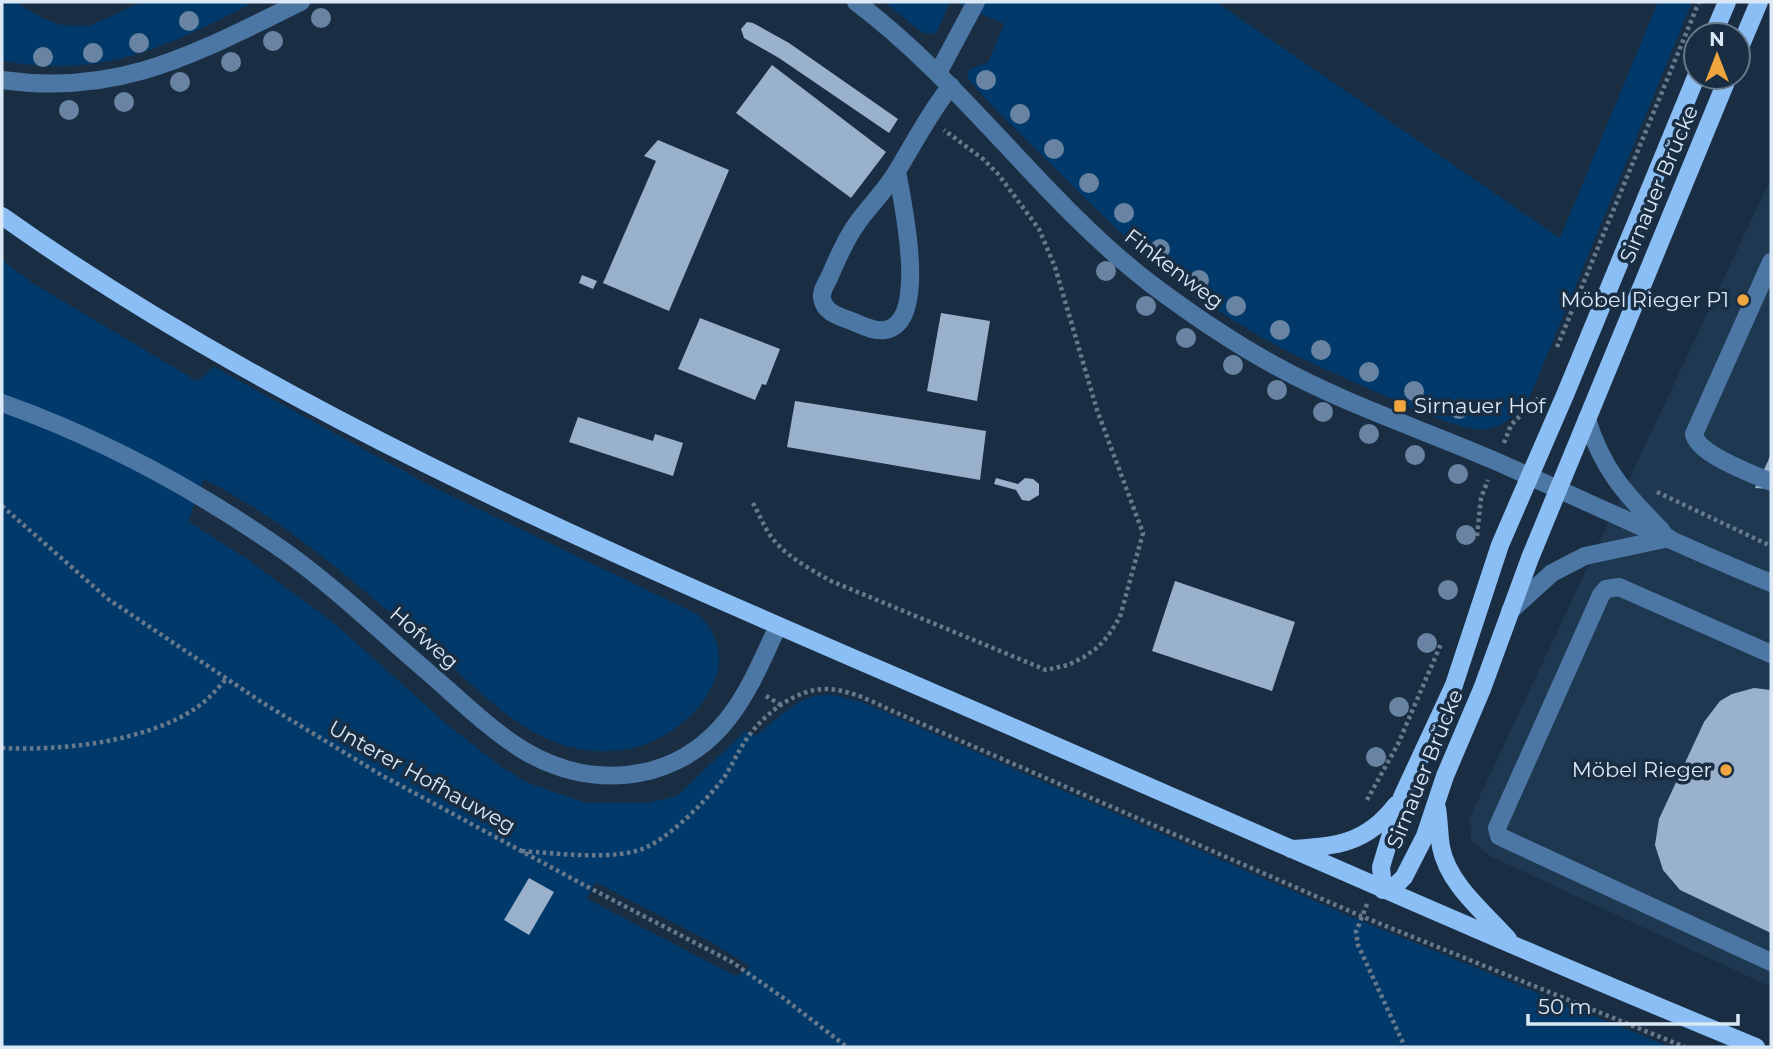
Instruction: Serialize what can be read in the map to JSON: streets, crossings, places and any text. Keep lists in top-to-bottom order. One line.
{"streets":{"main road":["Sirnauer Brücke"],"street":["Finkenweg","Hofweg"],"path":["Unterer Hofhauweg"]},"crossings":[["Sirnauer Brücke","Finkenweg"]],"places":{"other":["Möbel Rieger P1","Möbel Rieger"],"transit":["Sirnauer Hof"]},"scale_bar":"50 m","north":"top"}
